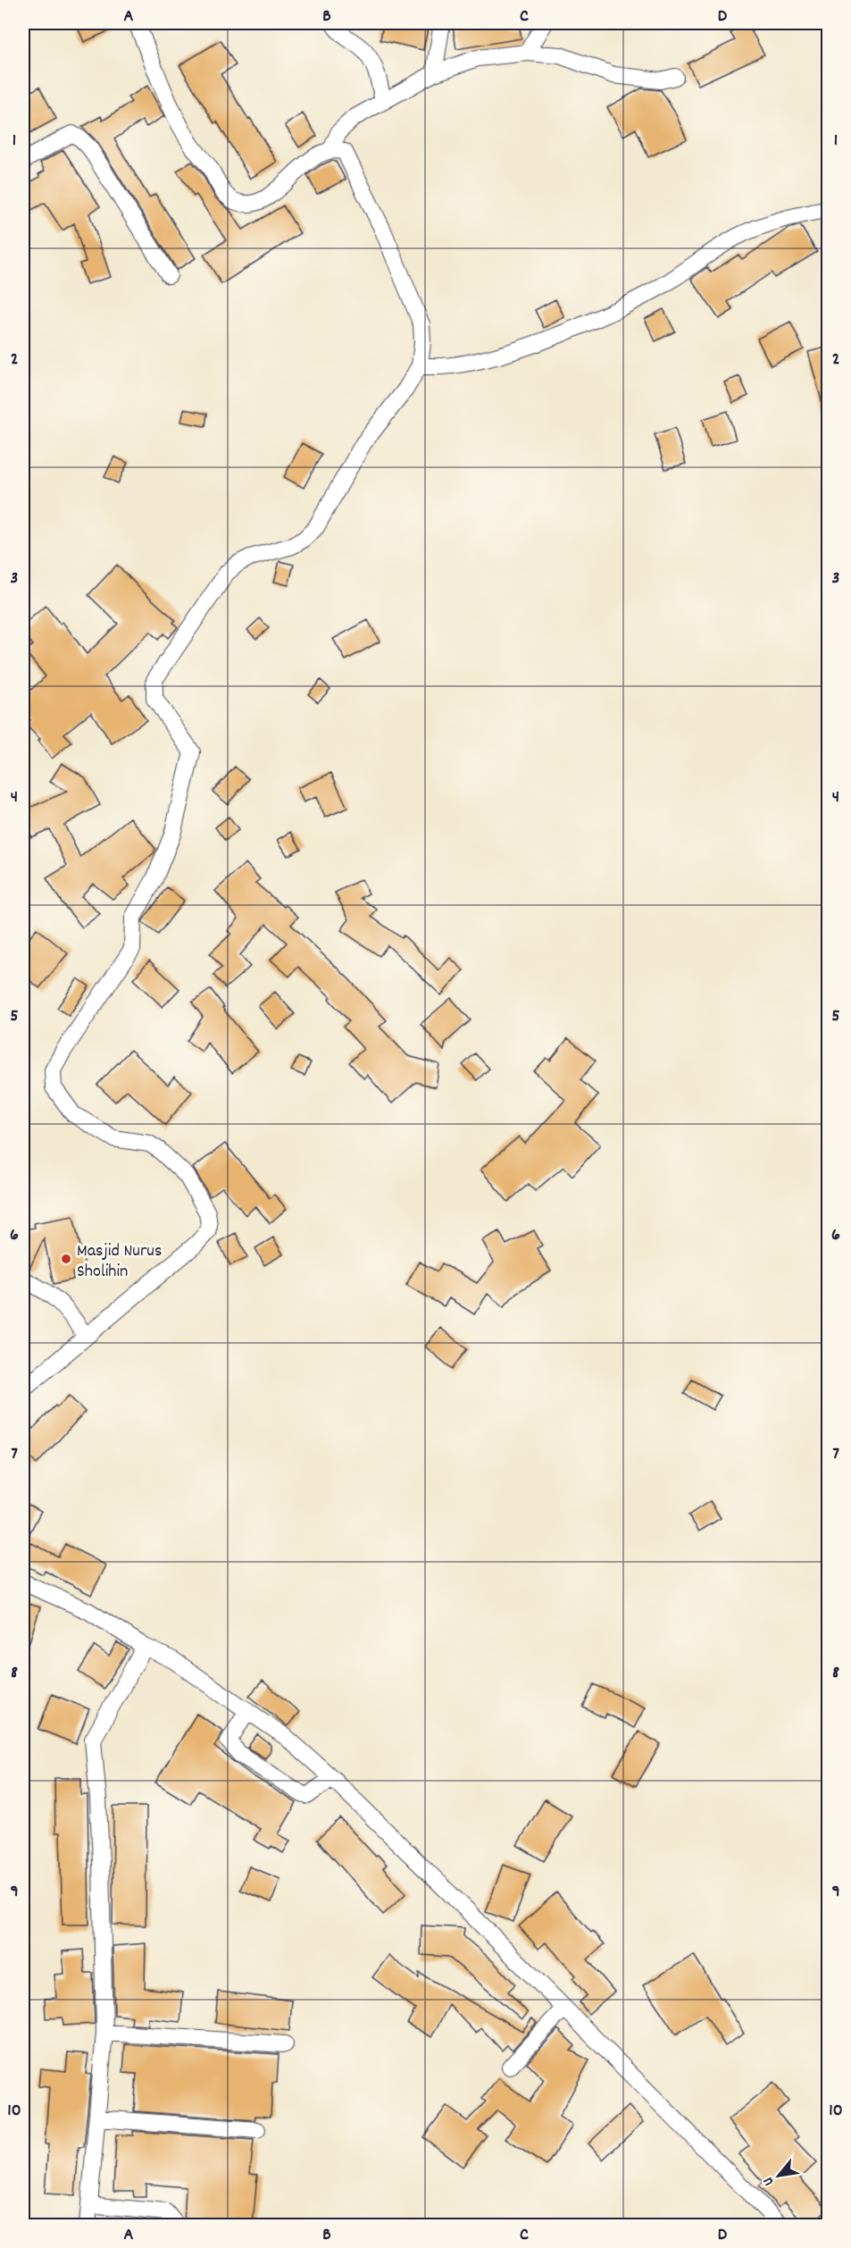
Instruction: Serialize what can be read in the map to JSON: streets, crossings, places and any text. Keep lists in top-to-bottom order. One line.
{"places":["Masjid Nurus Sholihin"],"north":"bottom left","grid":{"columns":["A","B","C","D"],"rows":["1","2","3","4","5","6","7","8","9","10"]}}
